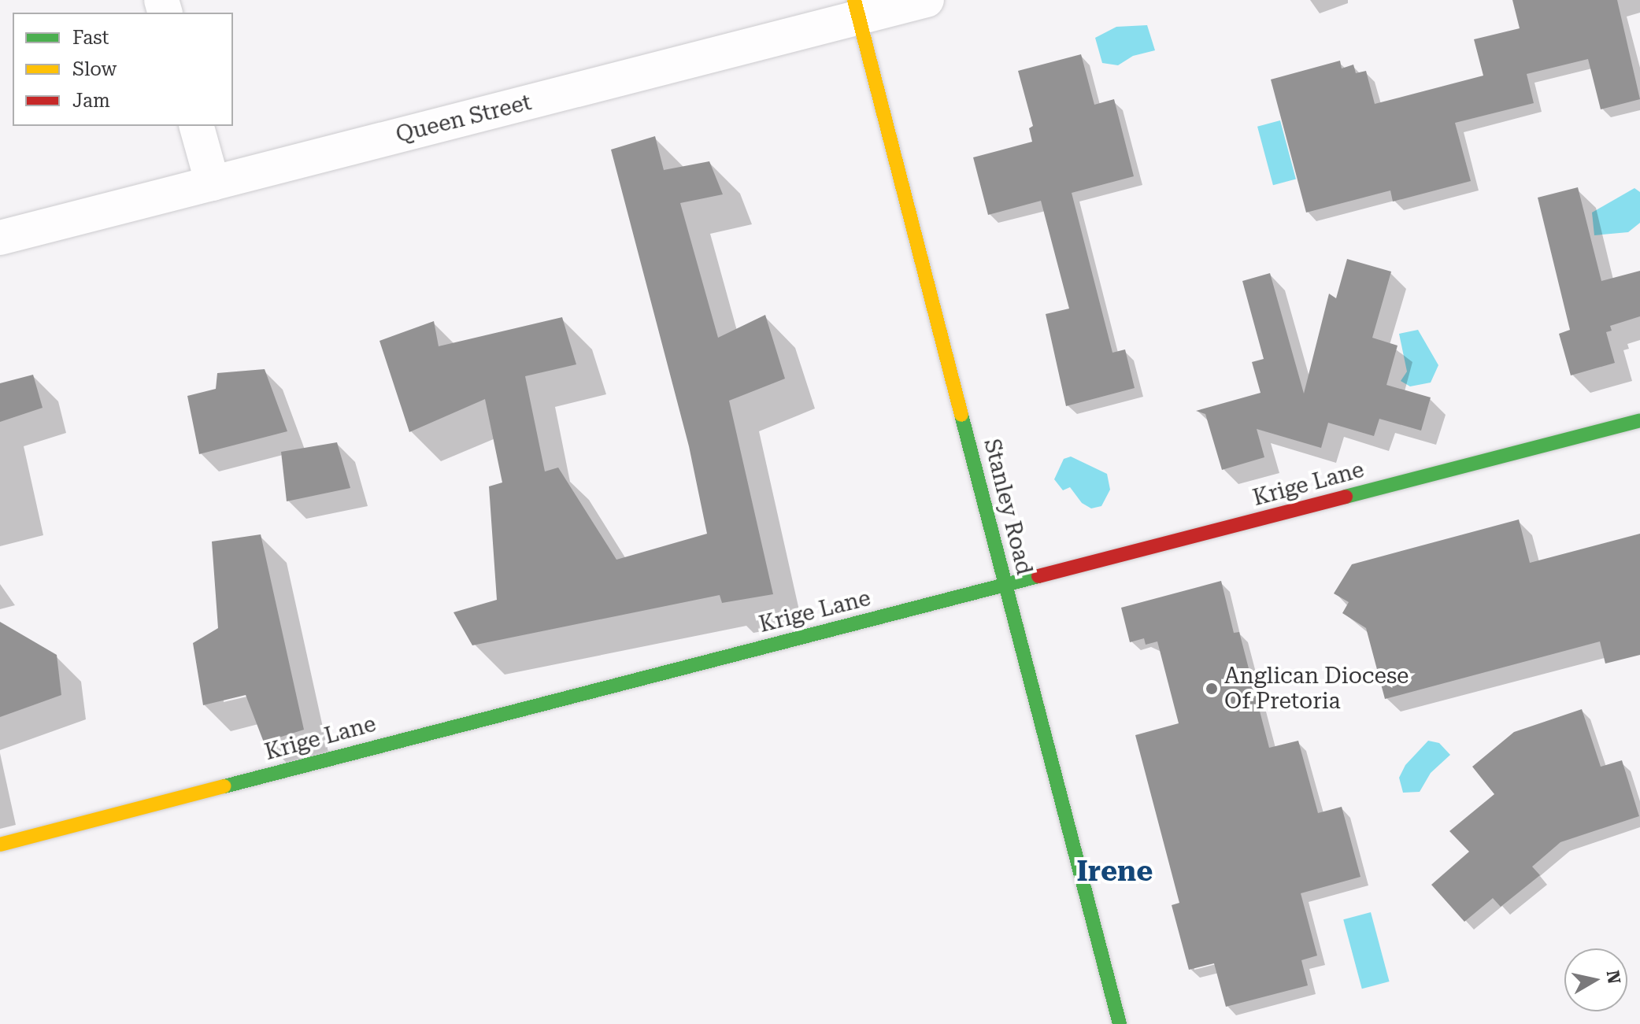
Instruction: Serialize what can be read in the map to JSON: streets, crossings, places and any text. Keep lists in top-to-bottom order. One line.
{"streets":{"street":["Queen Street","Krige Lane","Stanley Road"]},"crossings":[["Queen Street","Stanley Road"],["Krige Lane","Stanley Road"]],"districts":["Irene"],"places":["Anglican Diocese Of Pretoria"],"legend":["Fast","Slow","Jam"],"north":"right"}
